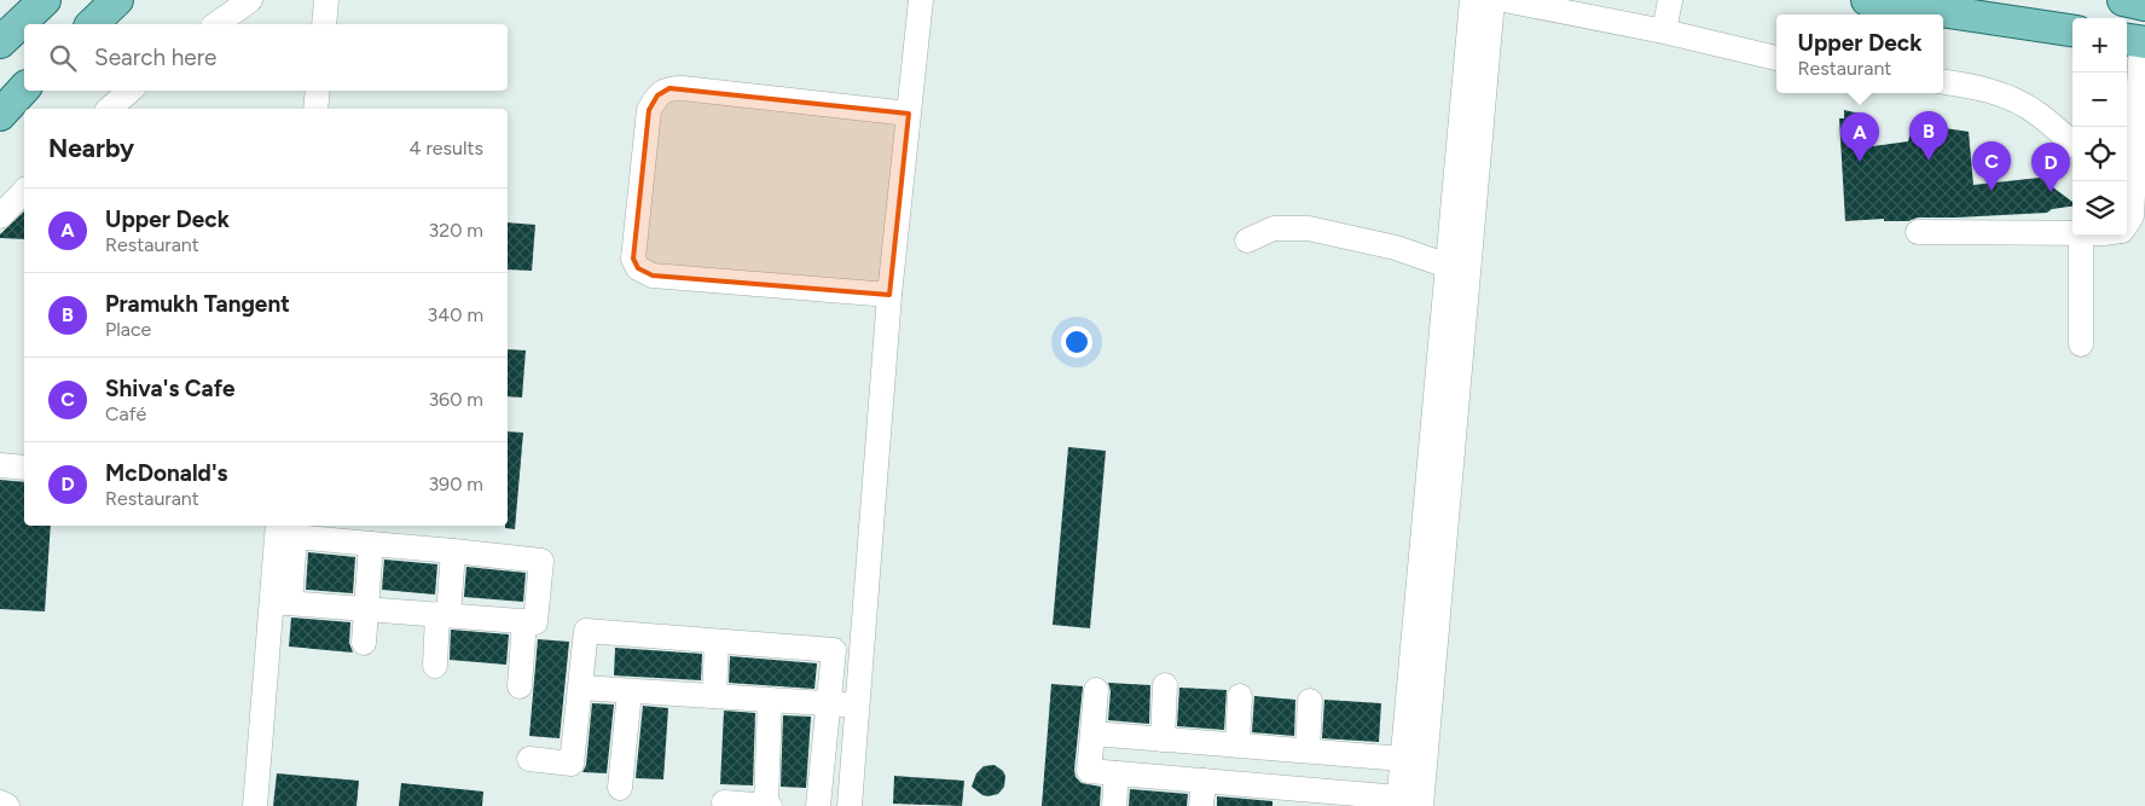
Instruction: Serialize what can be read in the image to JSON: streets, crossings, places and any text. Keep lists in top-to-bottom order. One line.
{"page":{"popup":["Upper Deck","Restaurant"],"map_buttons":["+","−"],"search":"Search here","heading":["Nearby","4 results"],"pins":["B","A","C","D"],"list":[{"mark":"A","name":"Upper Deck","note":"Restaurant","value":"320 m"},{"mark":"B","name":"Pramukh Tangent","note":"Place","value":"340 m"},{"mark":"C","name":"Shiva's Cafe","note":"Café","value":"360 m"},{"mark":"D","name":"McDonald's","note":"Restaurant","value":"390 m"}]}}
